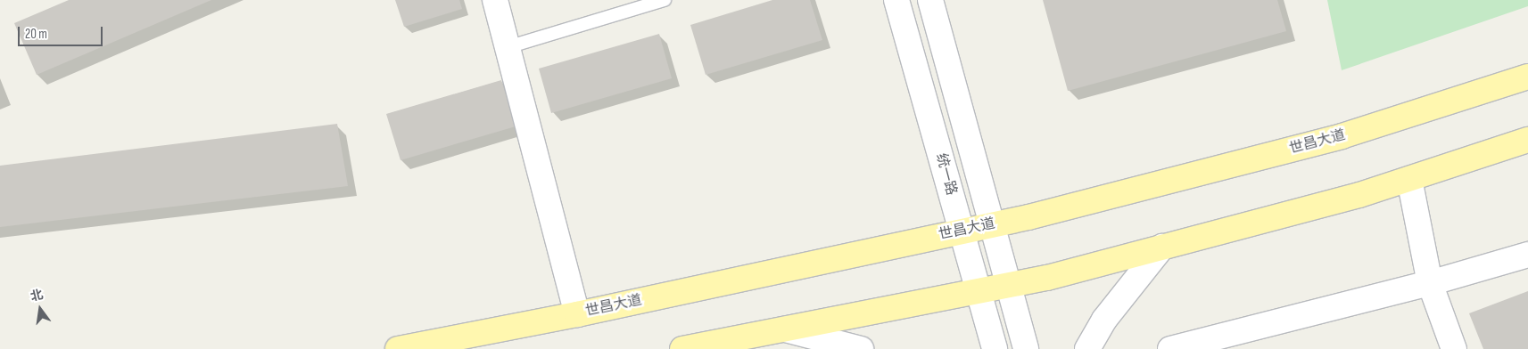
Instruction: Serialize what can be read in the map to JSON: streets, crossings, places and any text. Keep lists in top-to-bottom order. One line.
{"streets":{"main road":["世昌大道","统一路"]},"crossings":[["世昌大道","统一路"]],"scale_bar":"20 m","north":"top"}
